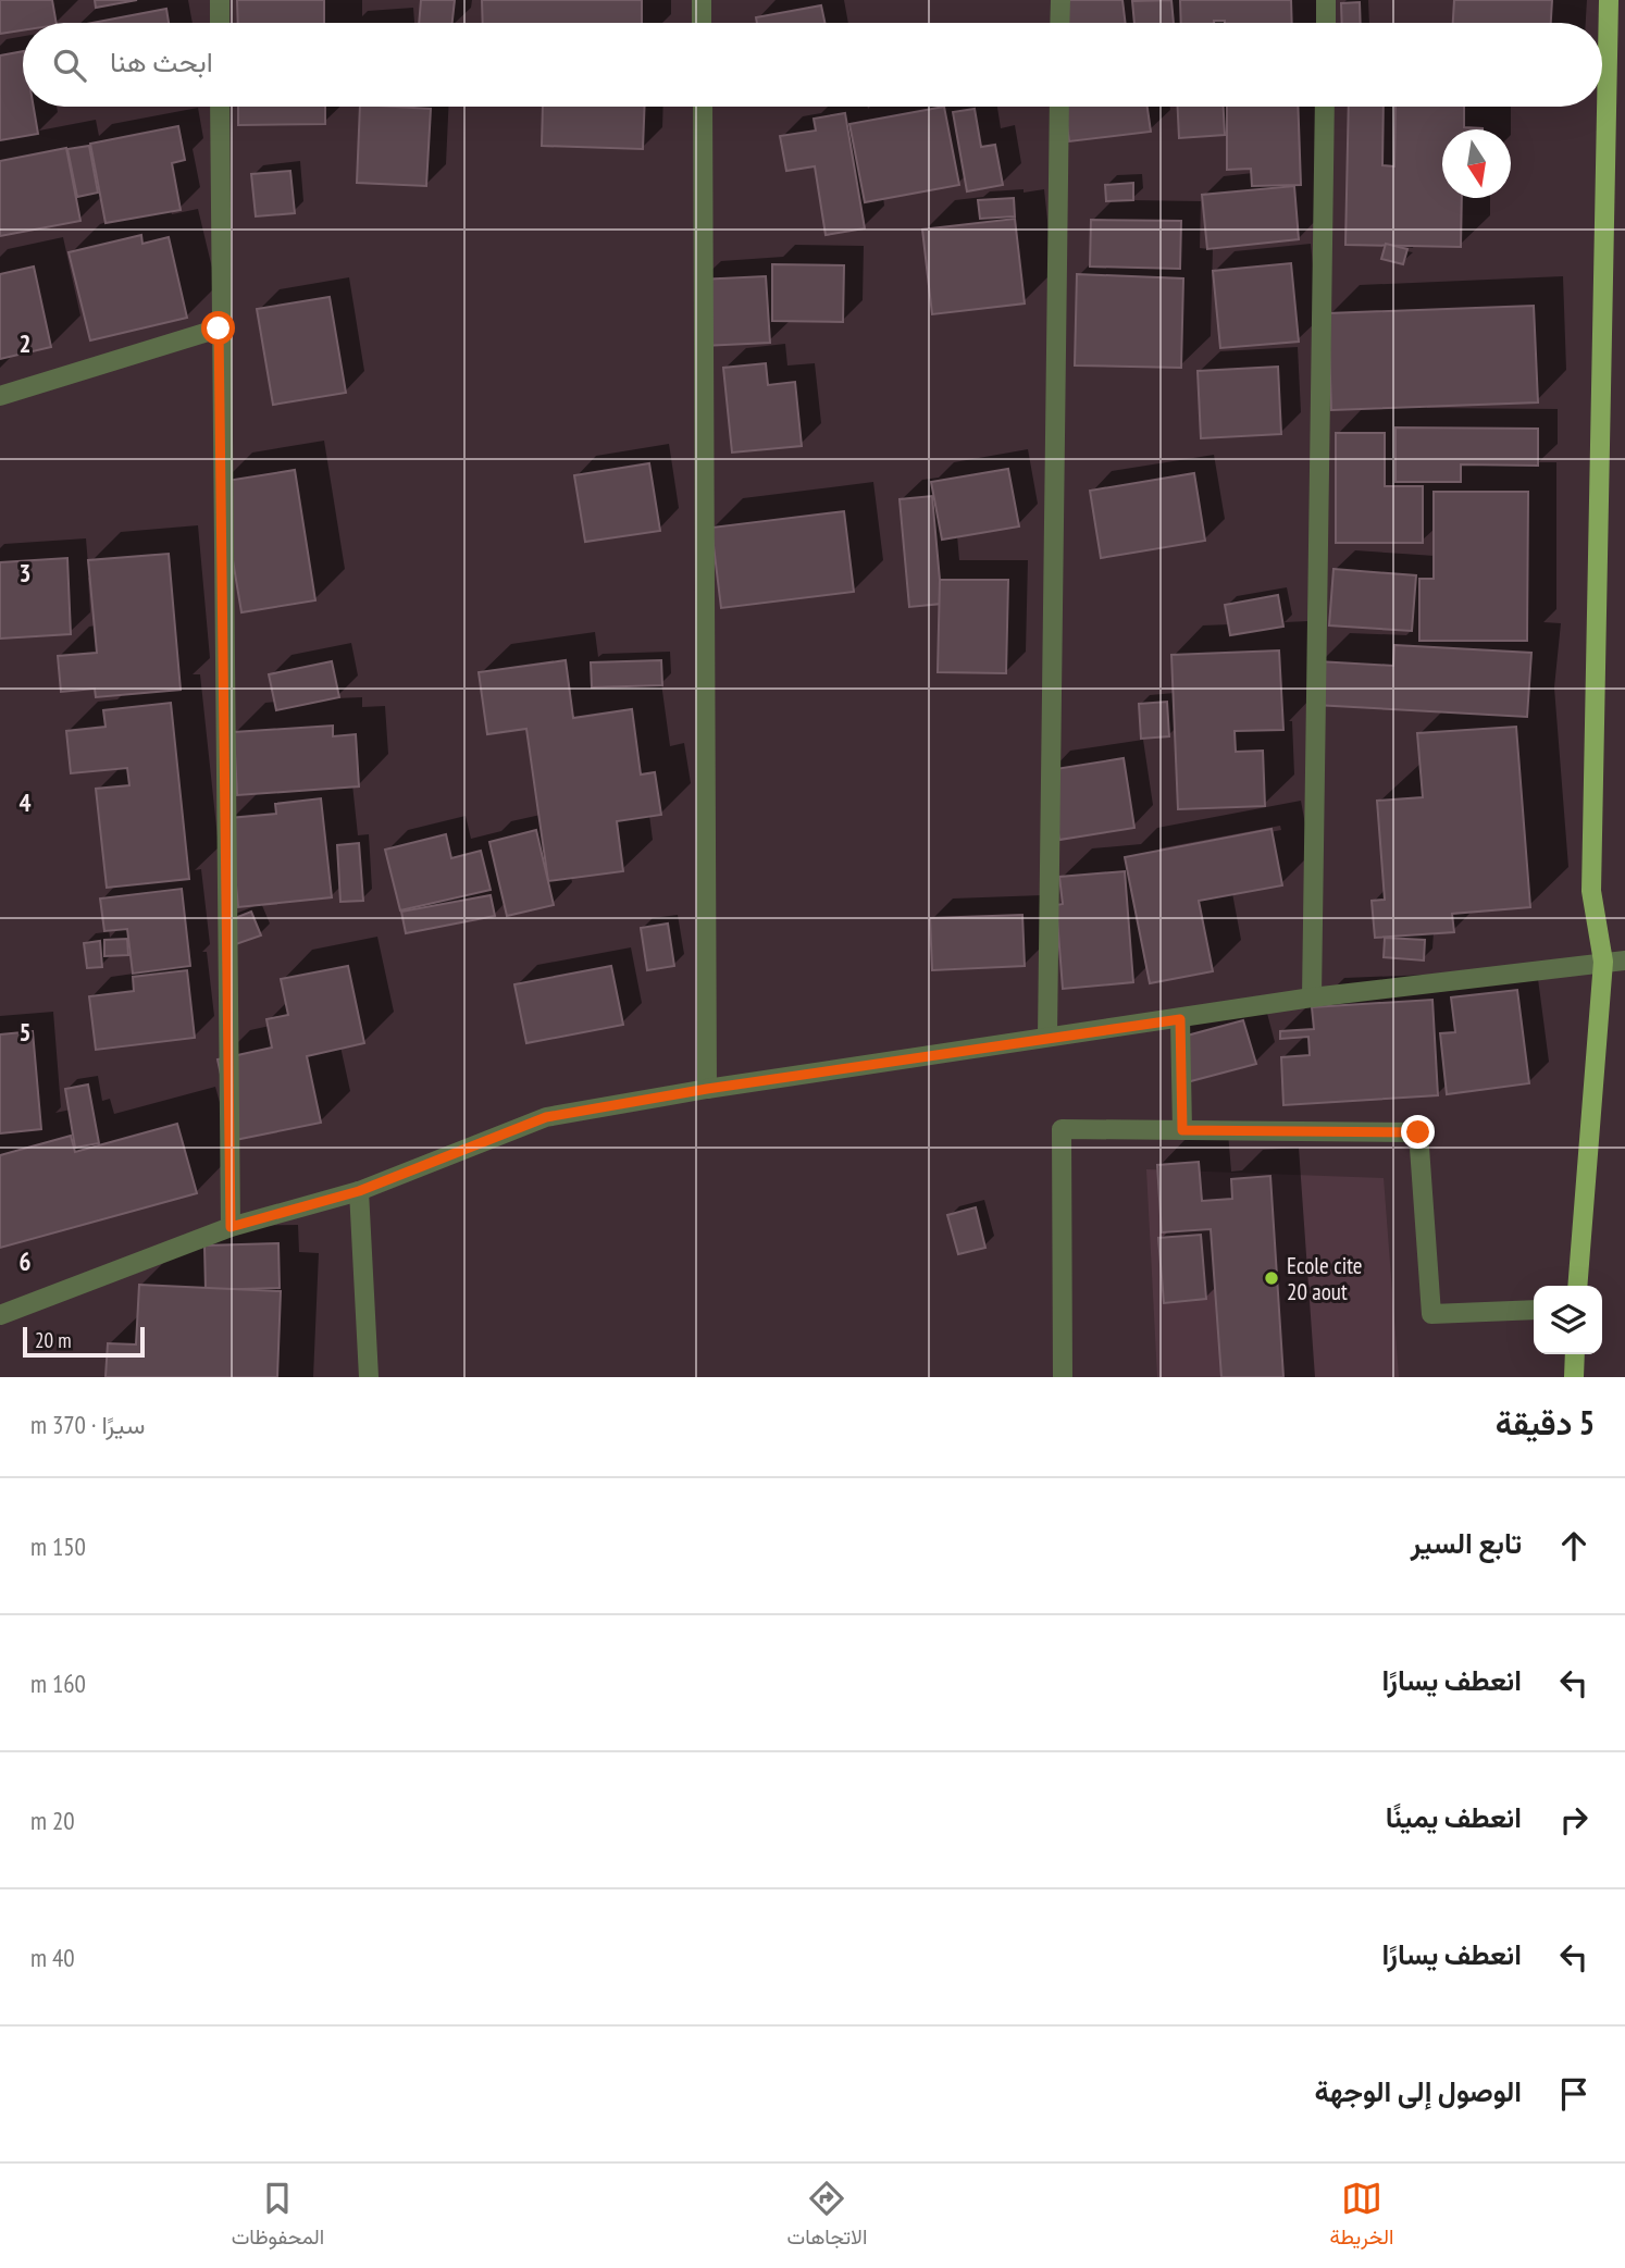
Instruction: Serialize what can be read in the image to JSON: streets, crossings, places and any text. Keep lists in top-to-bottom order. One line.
{"places":["Ecole cite 20 aout"],"scale_bar":"20 m","north":"bottom","page":{"search":"ابحث هنا","scale":"20 m","heading":["5 دقيقة","سيرًا · 370 m"],"list":[["تابع السير","150 m"],["انعطف يسارًا","160 m"],["انعطف يمينًا","20 m"],["انعطف يسارًا","40 m"],"الوصول إلى الوجهة"],"nav":["الخريطة","الاتجاهات","المحفوظات"]},"grid":{"rows":["2","3","4","5","6"]}}
